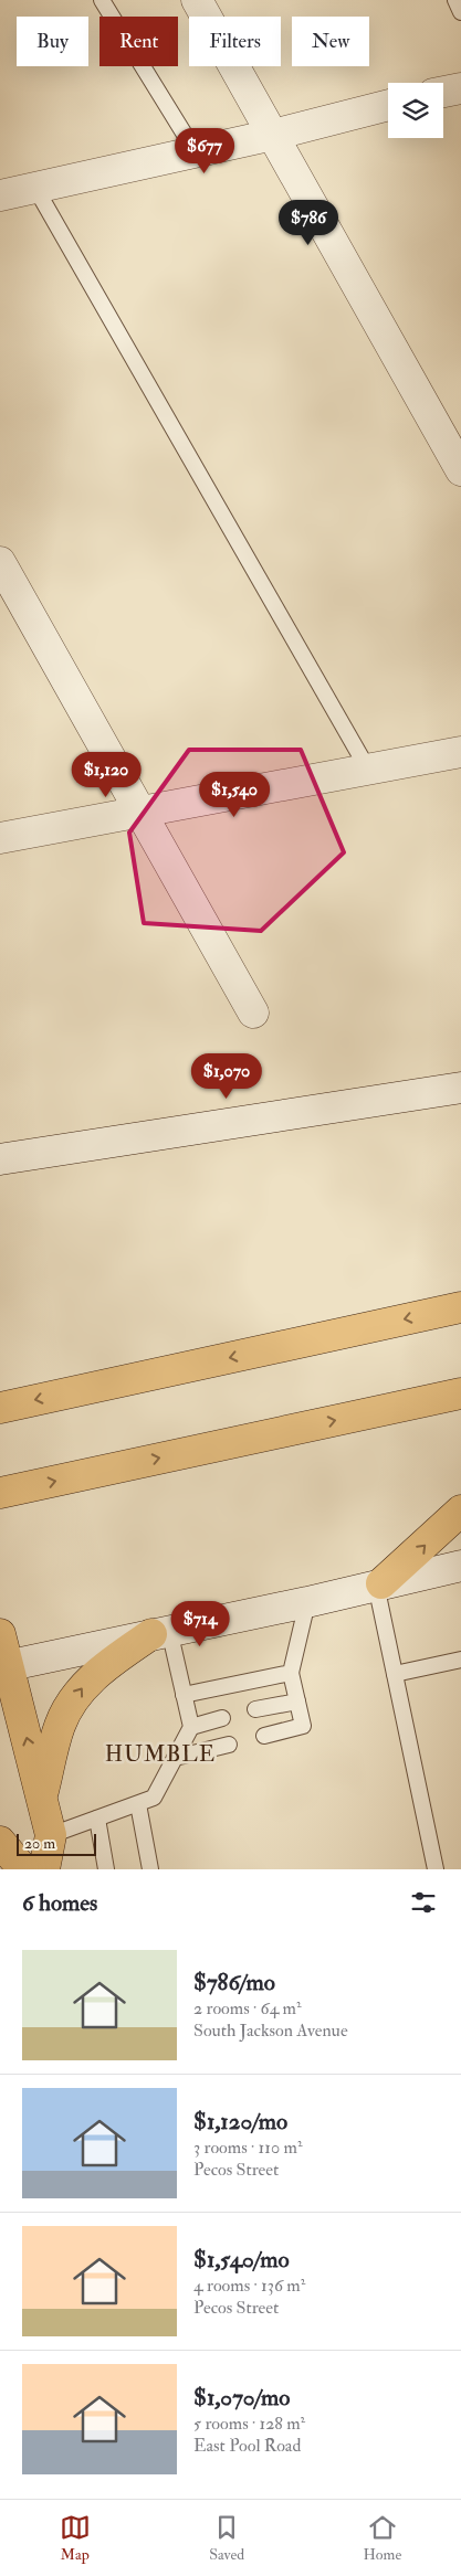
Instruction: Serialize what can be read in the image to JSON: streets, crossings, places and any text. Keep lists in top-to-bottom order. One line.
{"districts":["HUMBLE"],"scale_bar":"20 m","page":{"chip":["Buy","Rent","Filters","New"],"price":["$677","$786","$1,120","$1,540","$1,070","$714"],"scale":"20 m","heading":"6 homes","list":[{"name":"$786/mo","note":"2 rooms · 64 m² · South Jackson Avenue"},{"name":"$1,120/mo","note":"3 rooms · 110 m² · Pecos Street"},{"name":"$1,540/mo","note":"4 rooms · 136 m² · Pecos Street"},{"name":"$1,070/mo","note":"5 rooms · 128 m² · East Pool Road"}],"tabs":["Map","Saved","Home"]}}
